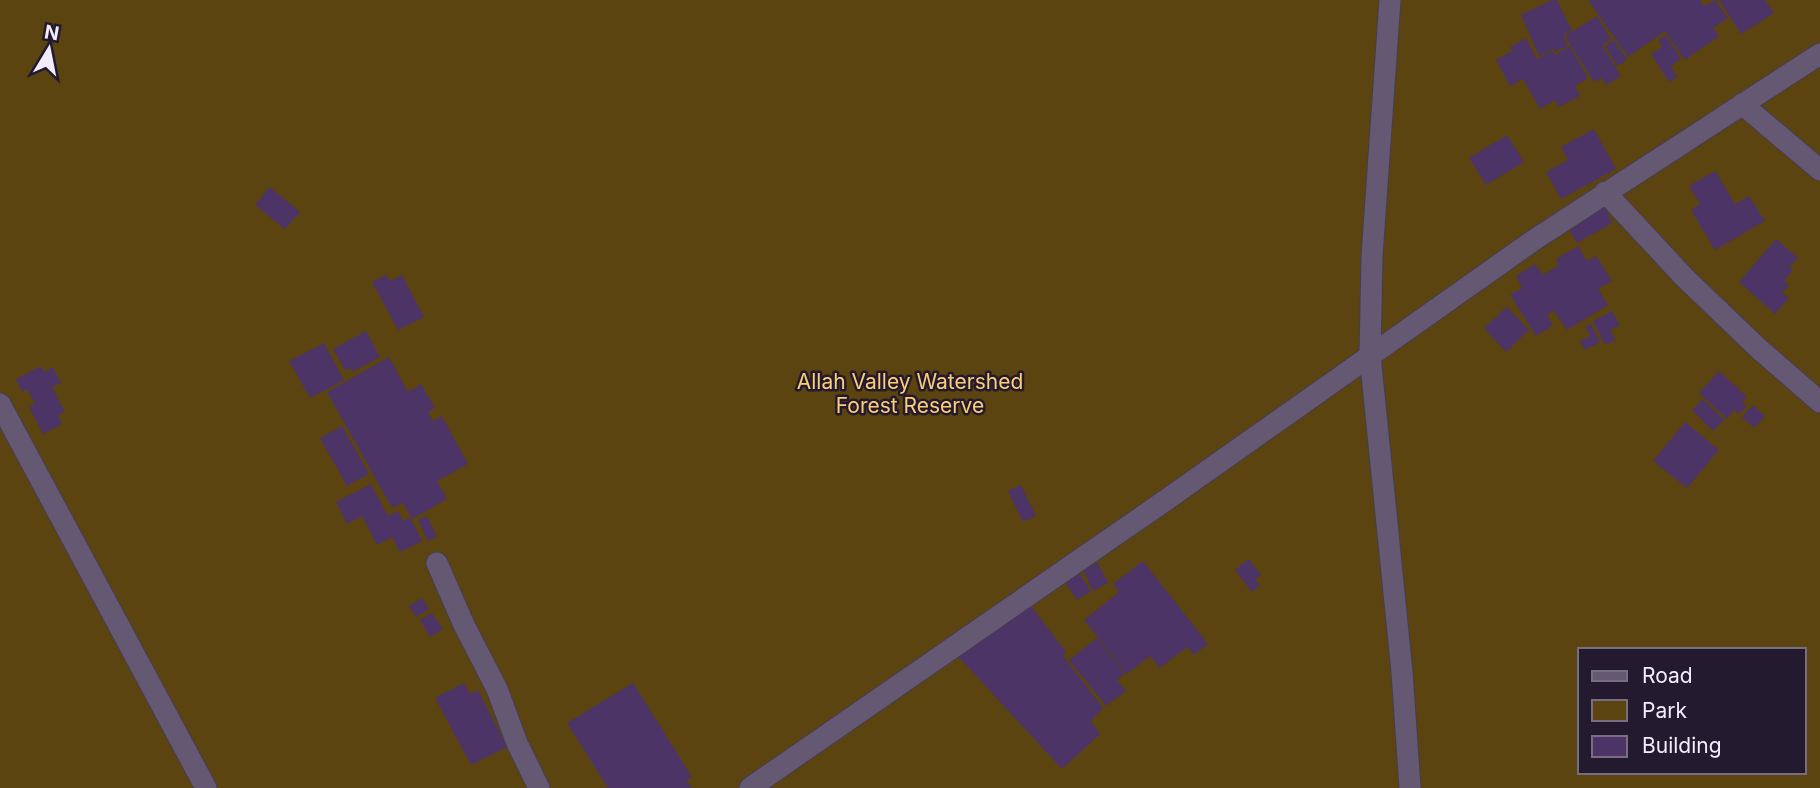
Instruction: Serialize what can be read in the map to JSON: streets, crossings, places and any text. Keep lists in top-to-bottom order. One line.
{"parks":["Allah Valley Watershed Forest Reserve"],"legend":["Road","Park","Building"],"north":"top"}
